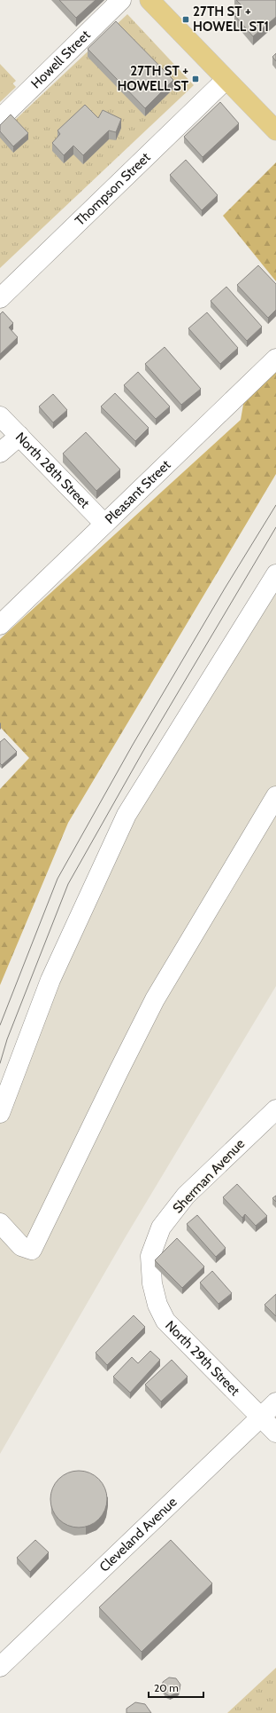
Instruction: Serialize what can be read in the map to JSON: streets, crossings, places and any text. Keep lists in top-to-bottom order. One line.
{"streets":{"street":["Howell Street","Thompson Street","North 28th Street","Pleasant Street","Sherman Avenue","North 29th Street","Cleveland Avenue"]},"crossings":[["North 28th Street","Pleasant Street"],["Sherman Avenue","North 29th Street"],["North 29th Street","Cleveland Avenue"]],"places":{"transit":["27TH ST + HOWELL ST1","27TH ST + HOWELL ST"]},"scale_bar":"20 m"}
